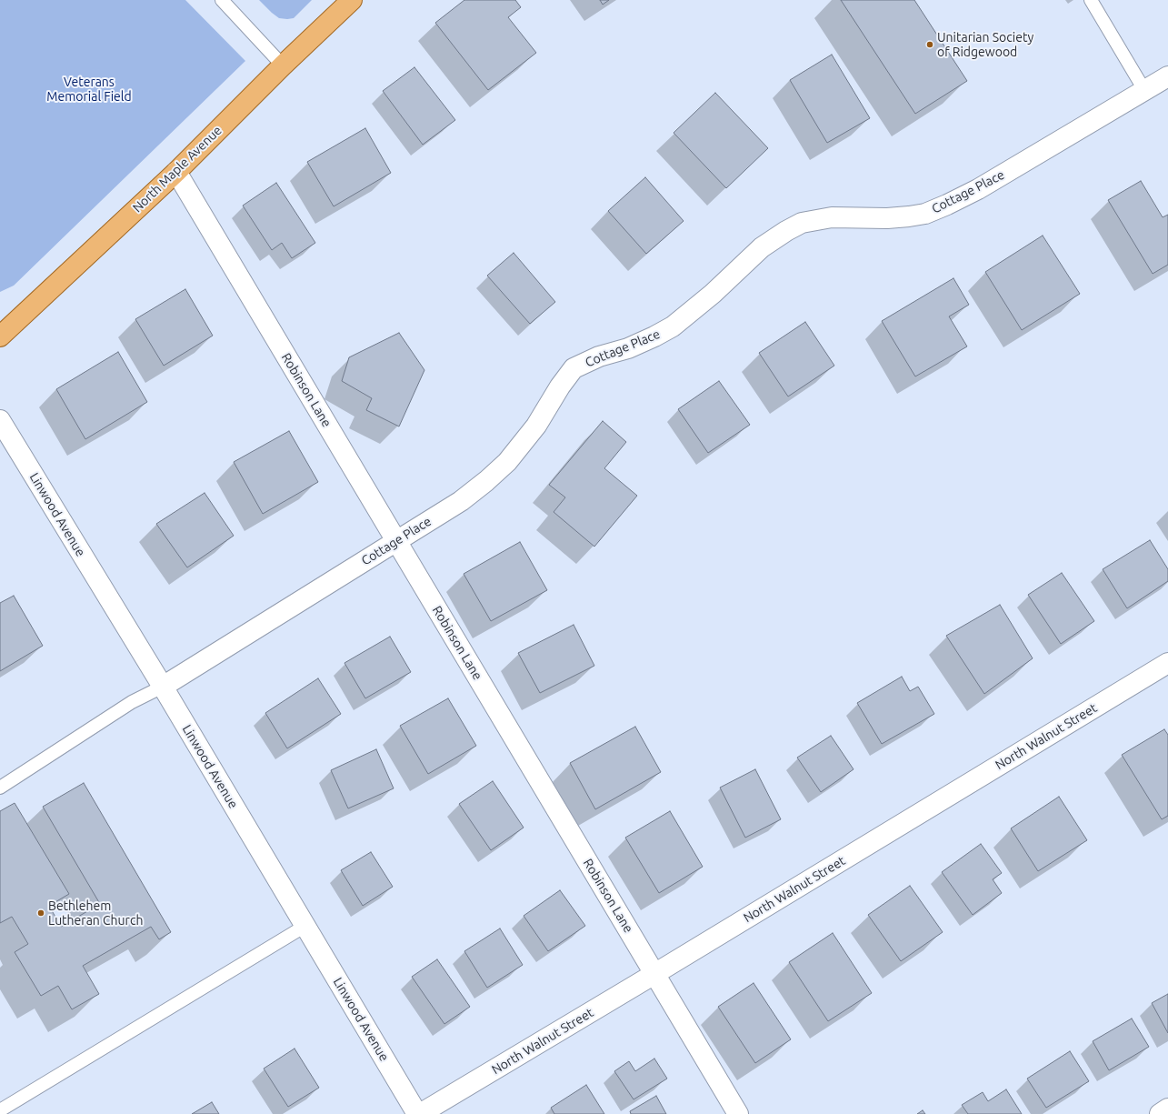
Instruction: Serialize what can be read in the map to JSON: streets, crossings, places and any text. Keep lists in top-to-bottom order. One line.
{"streets":{"main road":["North Maple Avenue"],"street":["Cottage Place","Robinson Lane","Linwood Avenue","North Walnut Street"]},"crossings":[["North Maple Avenue","Robinson Lane"],["Cottage Place","Robinson Lane"],["Cottage Place","Linwood Avenue"],["Robinson Lane","North Walnut Street"]],"parks":["Veterans Memorial Field"],"places":["Unitarian Society of Ridgewood","Bethlehem Lutheran Church"]}
